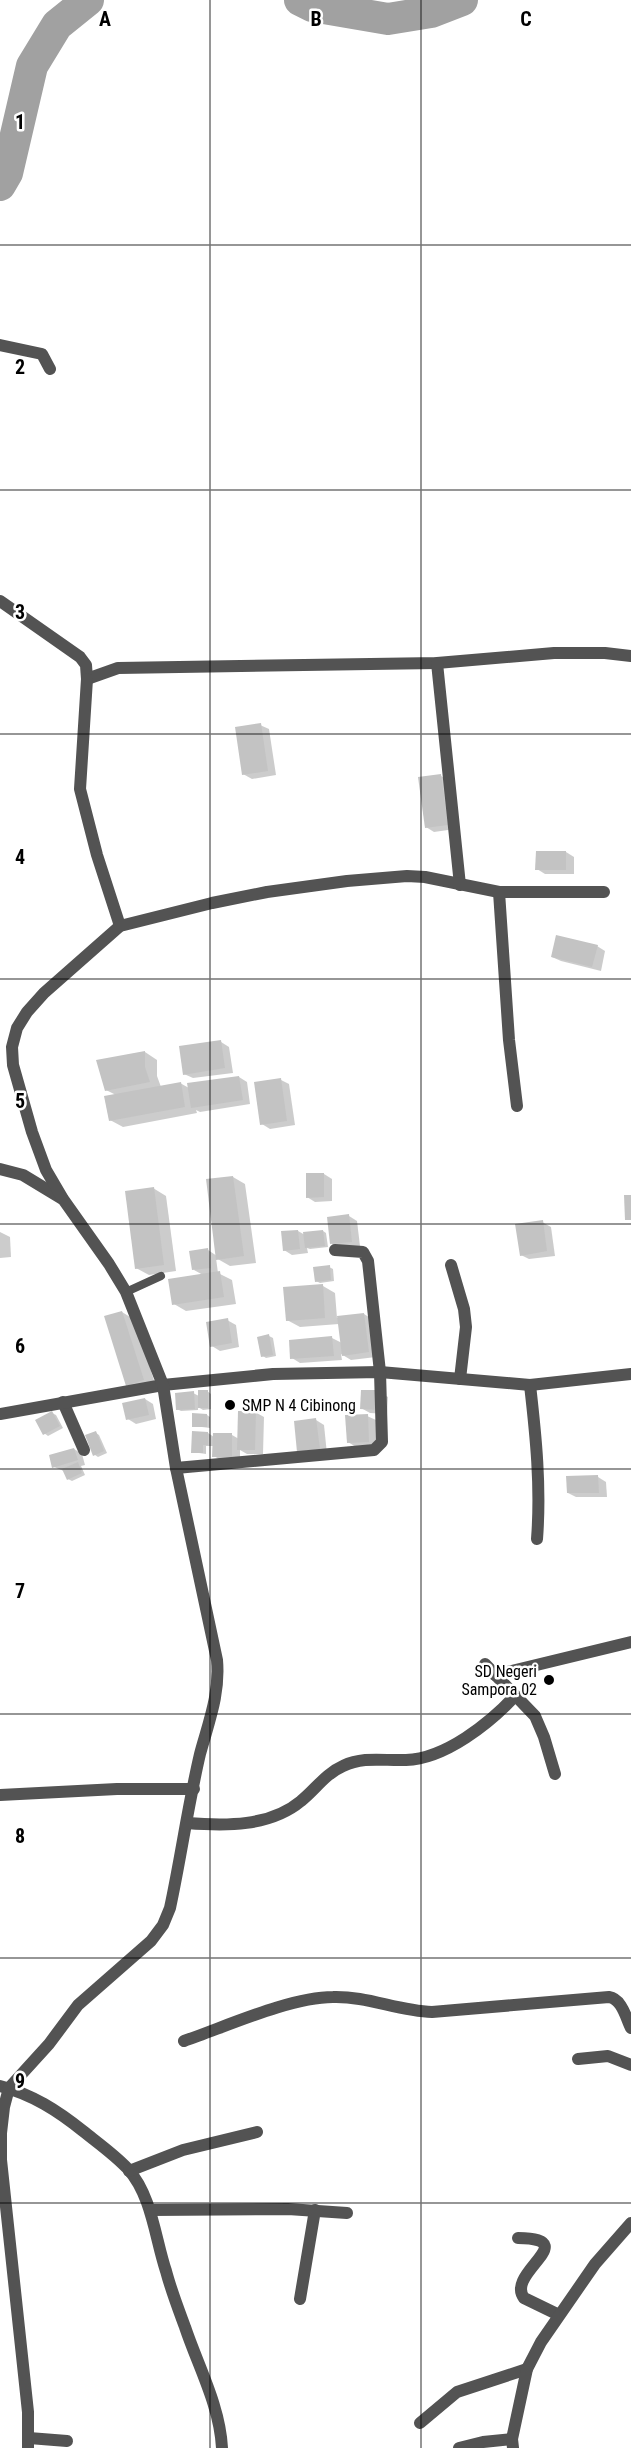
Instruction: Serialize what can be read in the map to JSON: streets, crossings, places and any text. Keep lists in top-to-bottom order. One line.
{"places":["SMP N 4 Cibinong","SD Negeri Sampora 02"],"grid":{"columns":["A","B","C"],"rows":["1","2","3","4","5","6","7","8","9"]}}
